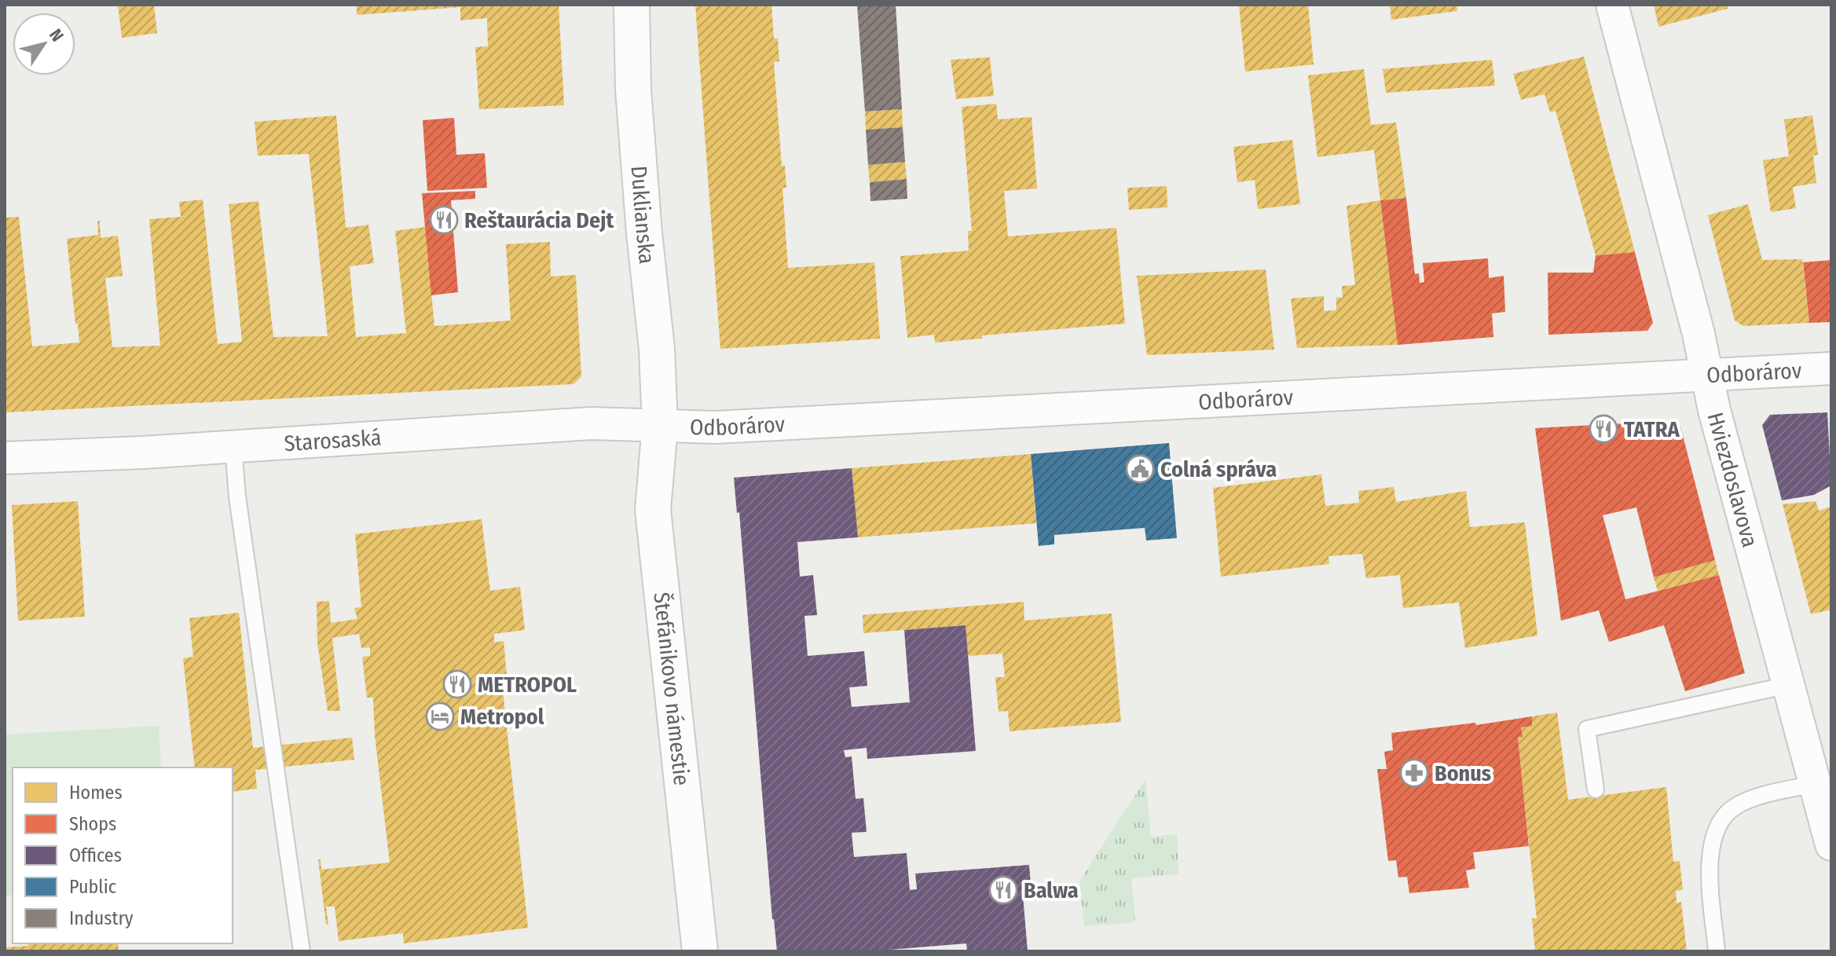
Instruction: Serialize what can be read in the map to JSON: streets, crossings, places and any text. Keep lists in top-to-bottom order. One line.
{"streets":{"street":["Duklianska","Odborárov","Starosaská","Hviezdoslavova","Štefánikovo námestie"]},"crossings":[["Duklianska","Odborárov"],["Duklianska","Starosaská"],["Duklianska","Štefánikovo námestie"],["Odborárov","Starosaská"],["Odborárov","Hviezdoslavova"],["Odborárov","Štefánikovo námestie"],["Starosaská","Štefánikovo námestie"]],"places":{"restaurant":["Reštaurácia Dejt","TATRA","METROPOL","Balwa"],"public building":["Colná správa"],"hotel":["Metropol"],"pharmacy":["Bonus"]},"legend":["Homes","Shops","Offices","Public","Industry"],"north":"top right"}
